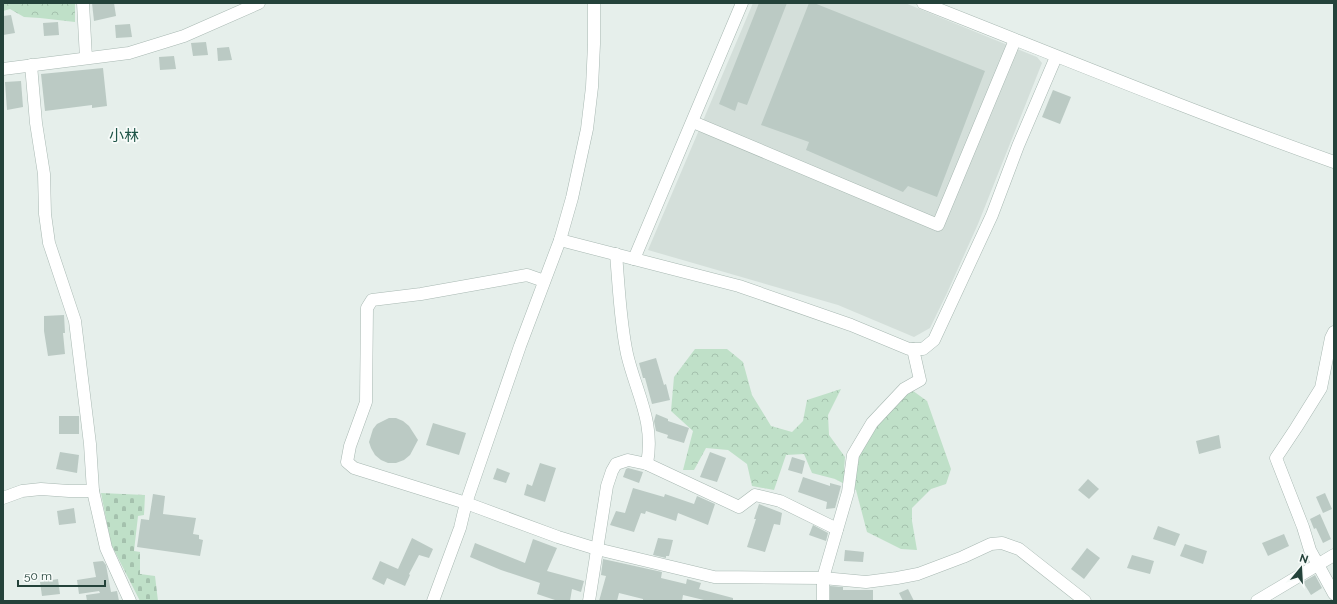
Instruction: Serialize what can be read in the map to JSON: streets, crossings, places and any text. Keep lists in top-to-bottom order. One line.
{"districts":["小林"],"scale_bar":"50 m","north":"top"}
